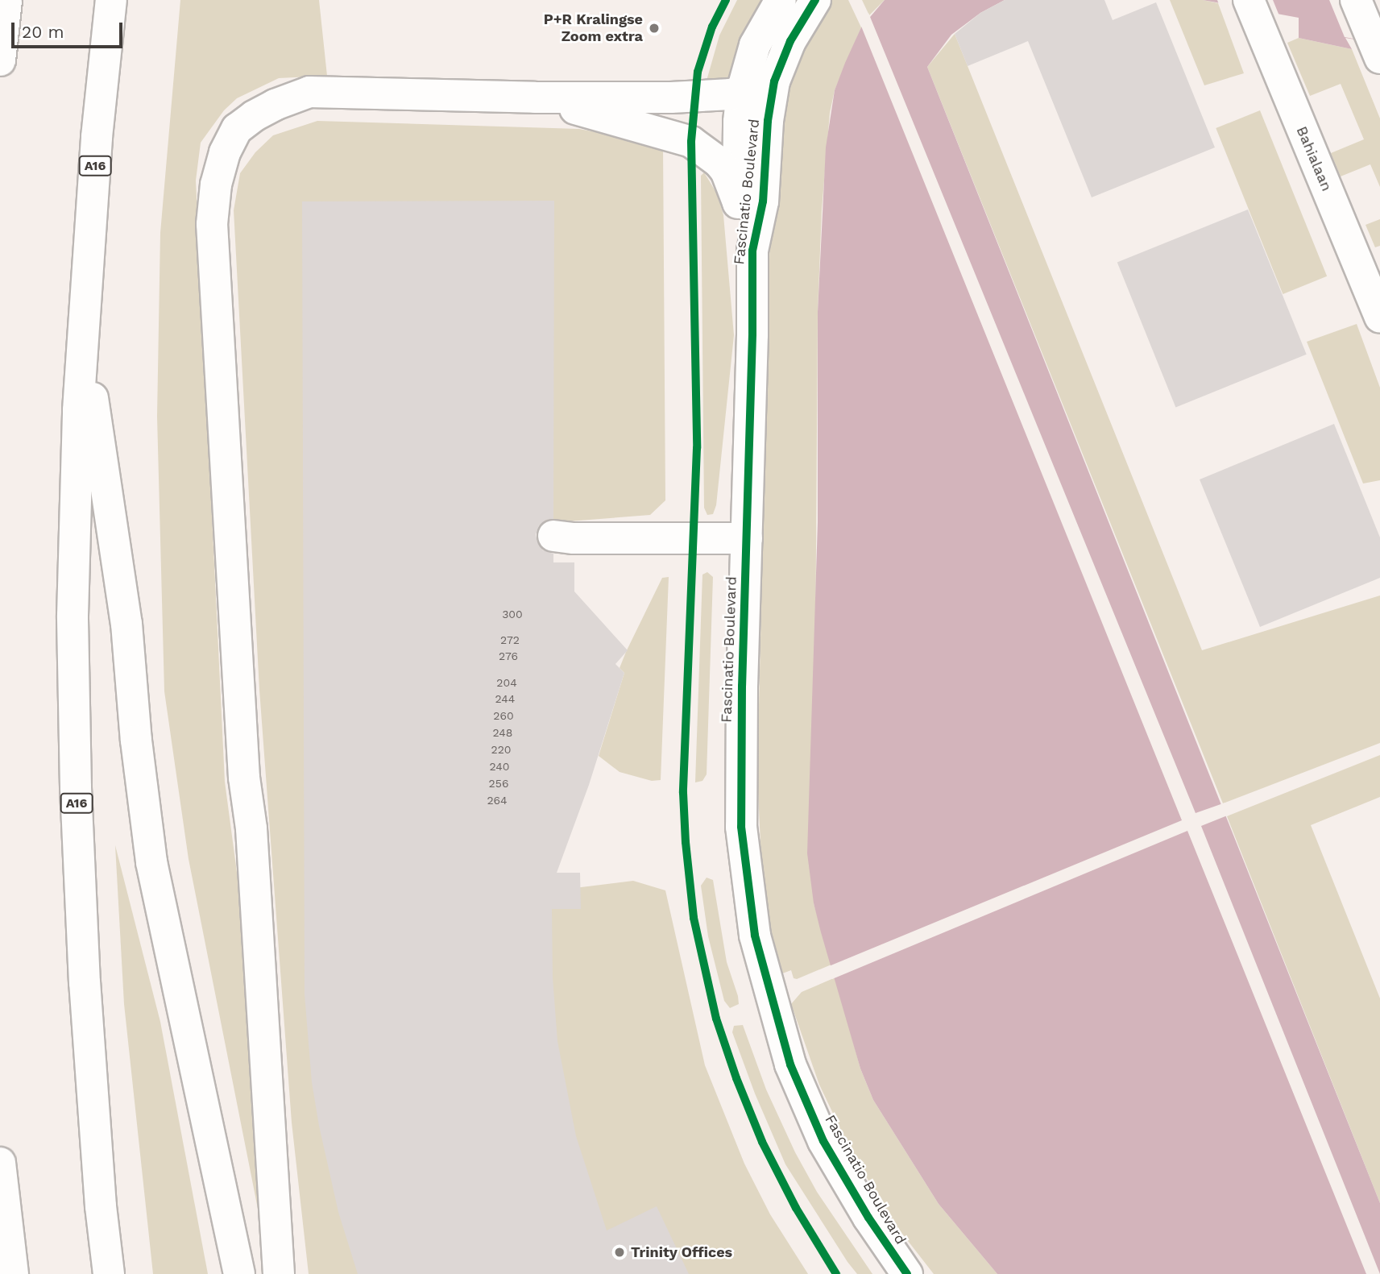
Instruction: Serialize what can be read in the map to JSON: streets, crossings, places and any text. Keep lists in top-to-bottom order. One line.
{"streets":{"main road":["Bahialaan","A16","Fascinatio Boulevard"]},"places":["P+R Kralingse Zoom extra","Trinity Offices"],"house_numbers":["300","272","276","204","244","260","248","220","240","256","264"],"scale_bar":"20 m"}
